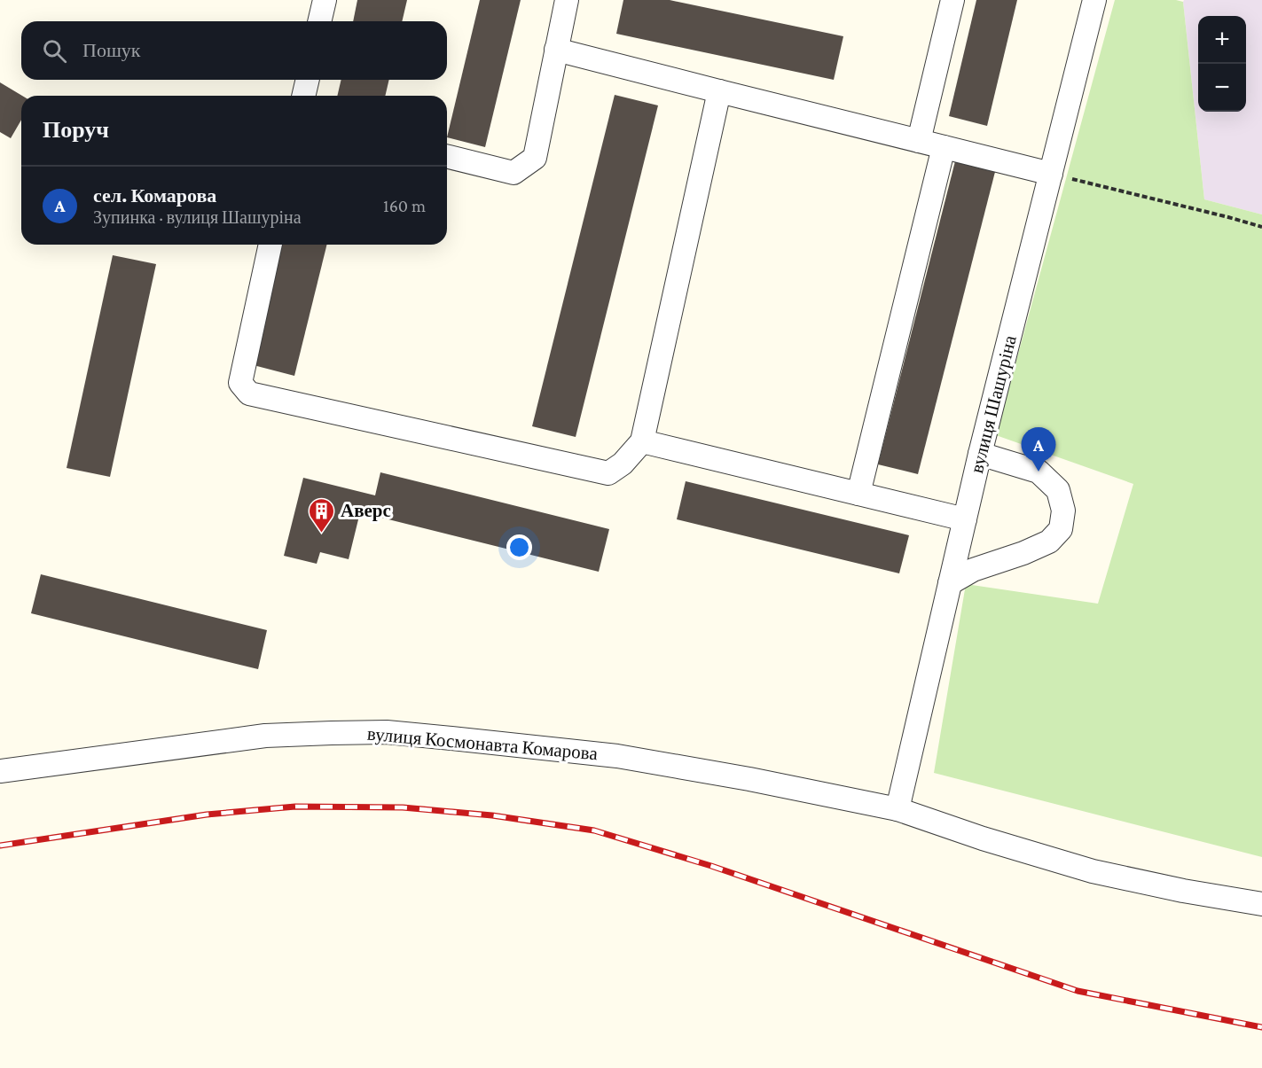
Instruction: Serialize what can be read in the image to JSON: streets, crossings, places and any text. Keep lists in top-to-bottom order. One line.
{"streets":{"street":["вулиця Шашуріна","вулиця Космонавта Комарова"]},"crossings":[["вулиця Шашуріна","вулиця Космонавта Комарова"]],"places":{"building":["Аверс"]},"page":{"map_buttons":["+","−"],"search":"Пошук","heading":"Поруч","list":[{"mark":"A","name":"сел. Комарова","note":"Зупинка · вулиця Шашуріна","value":"160 m"}],"pins":"A"}}
